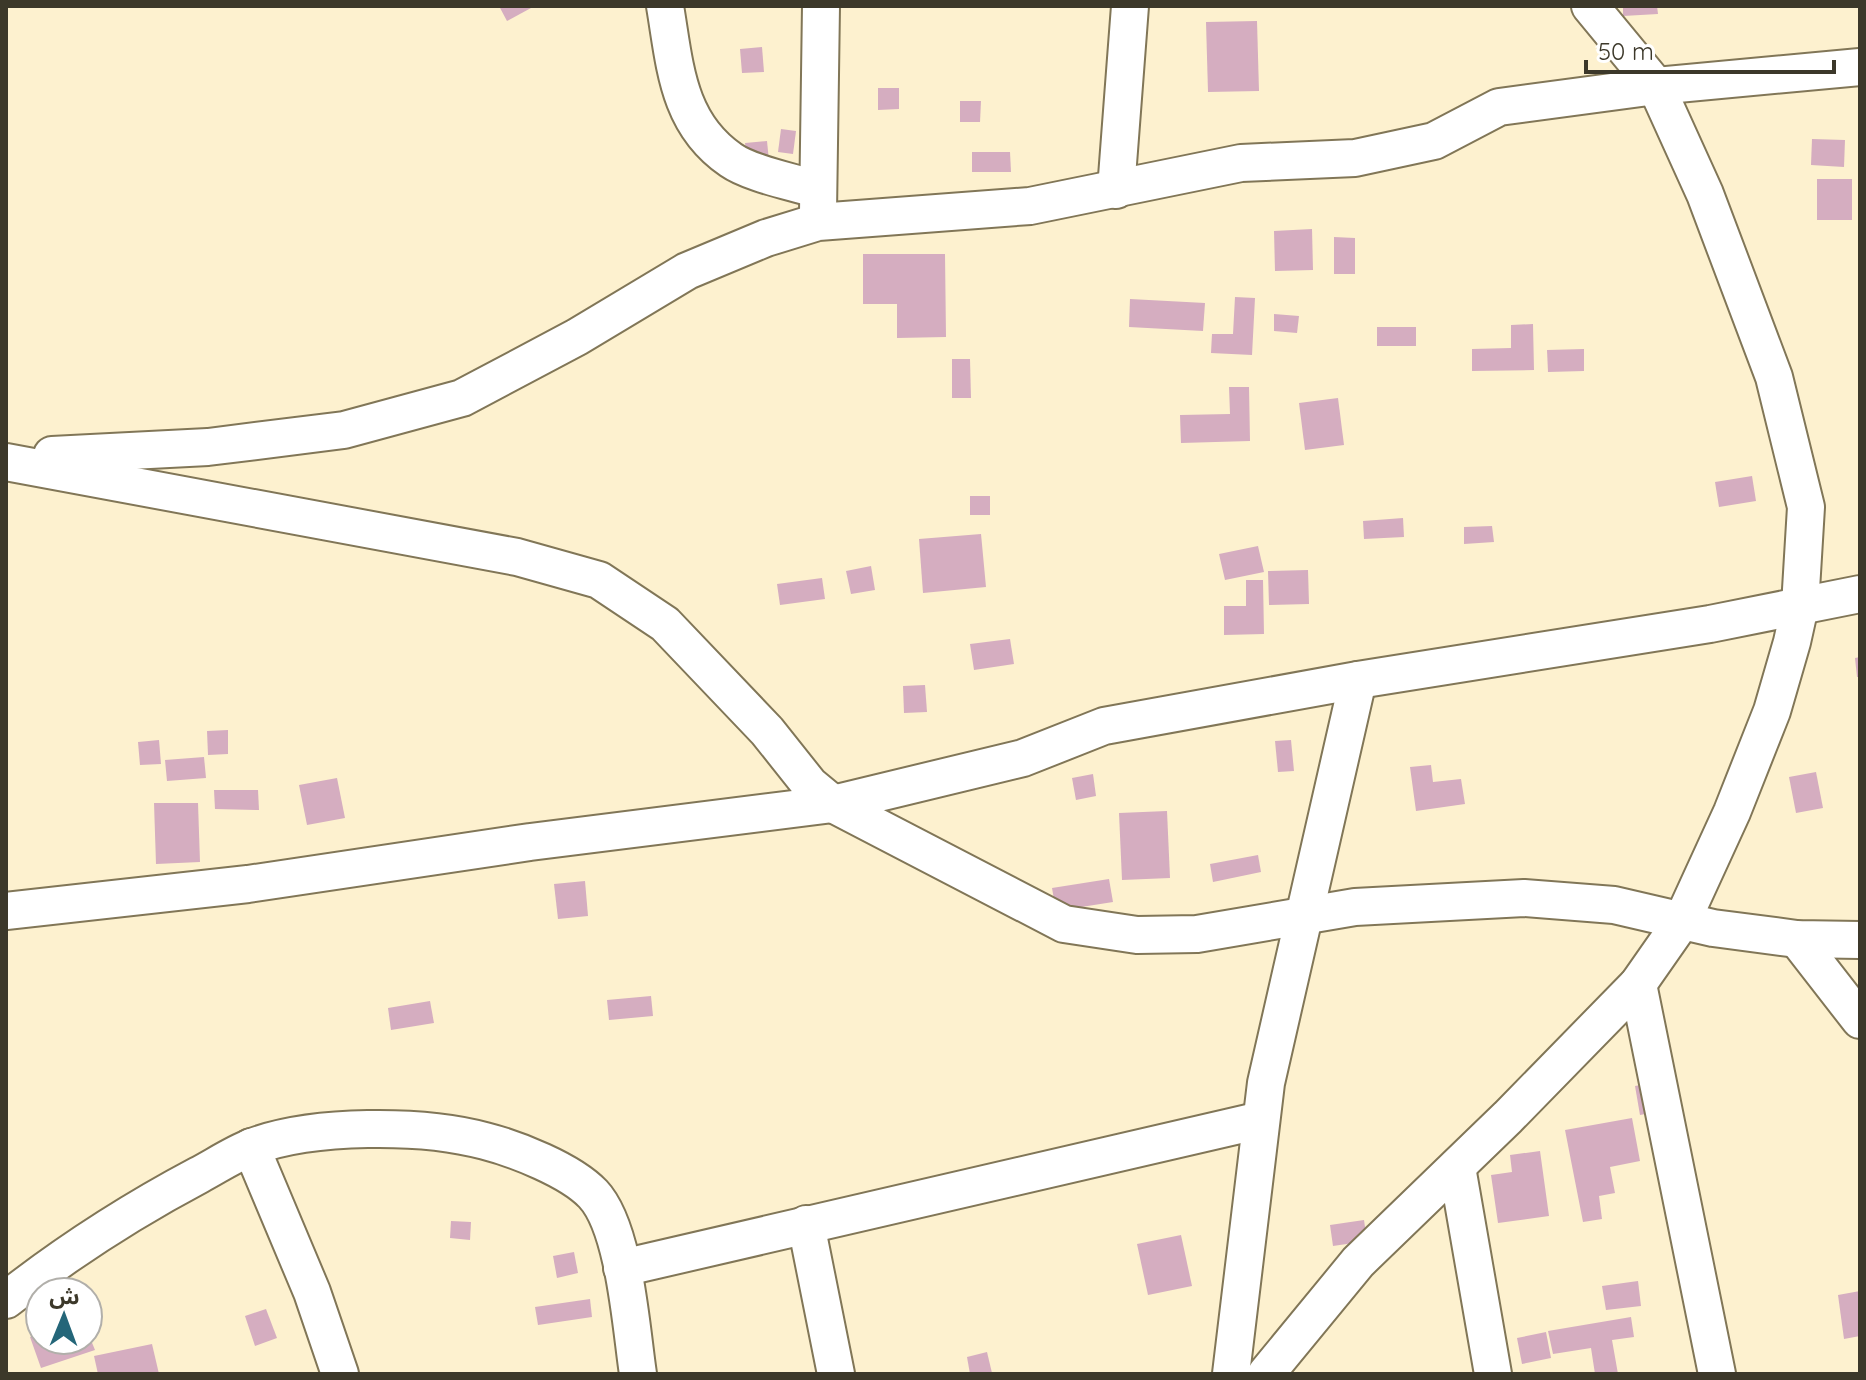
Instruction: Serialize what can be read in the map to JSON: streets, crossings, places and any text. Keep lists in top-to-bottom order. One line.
{"scale_bar":"50 m","north":"top"}
